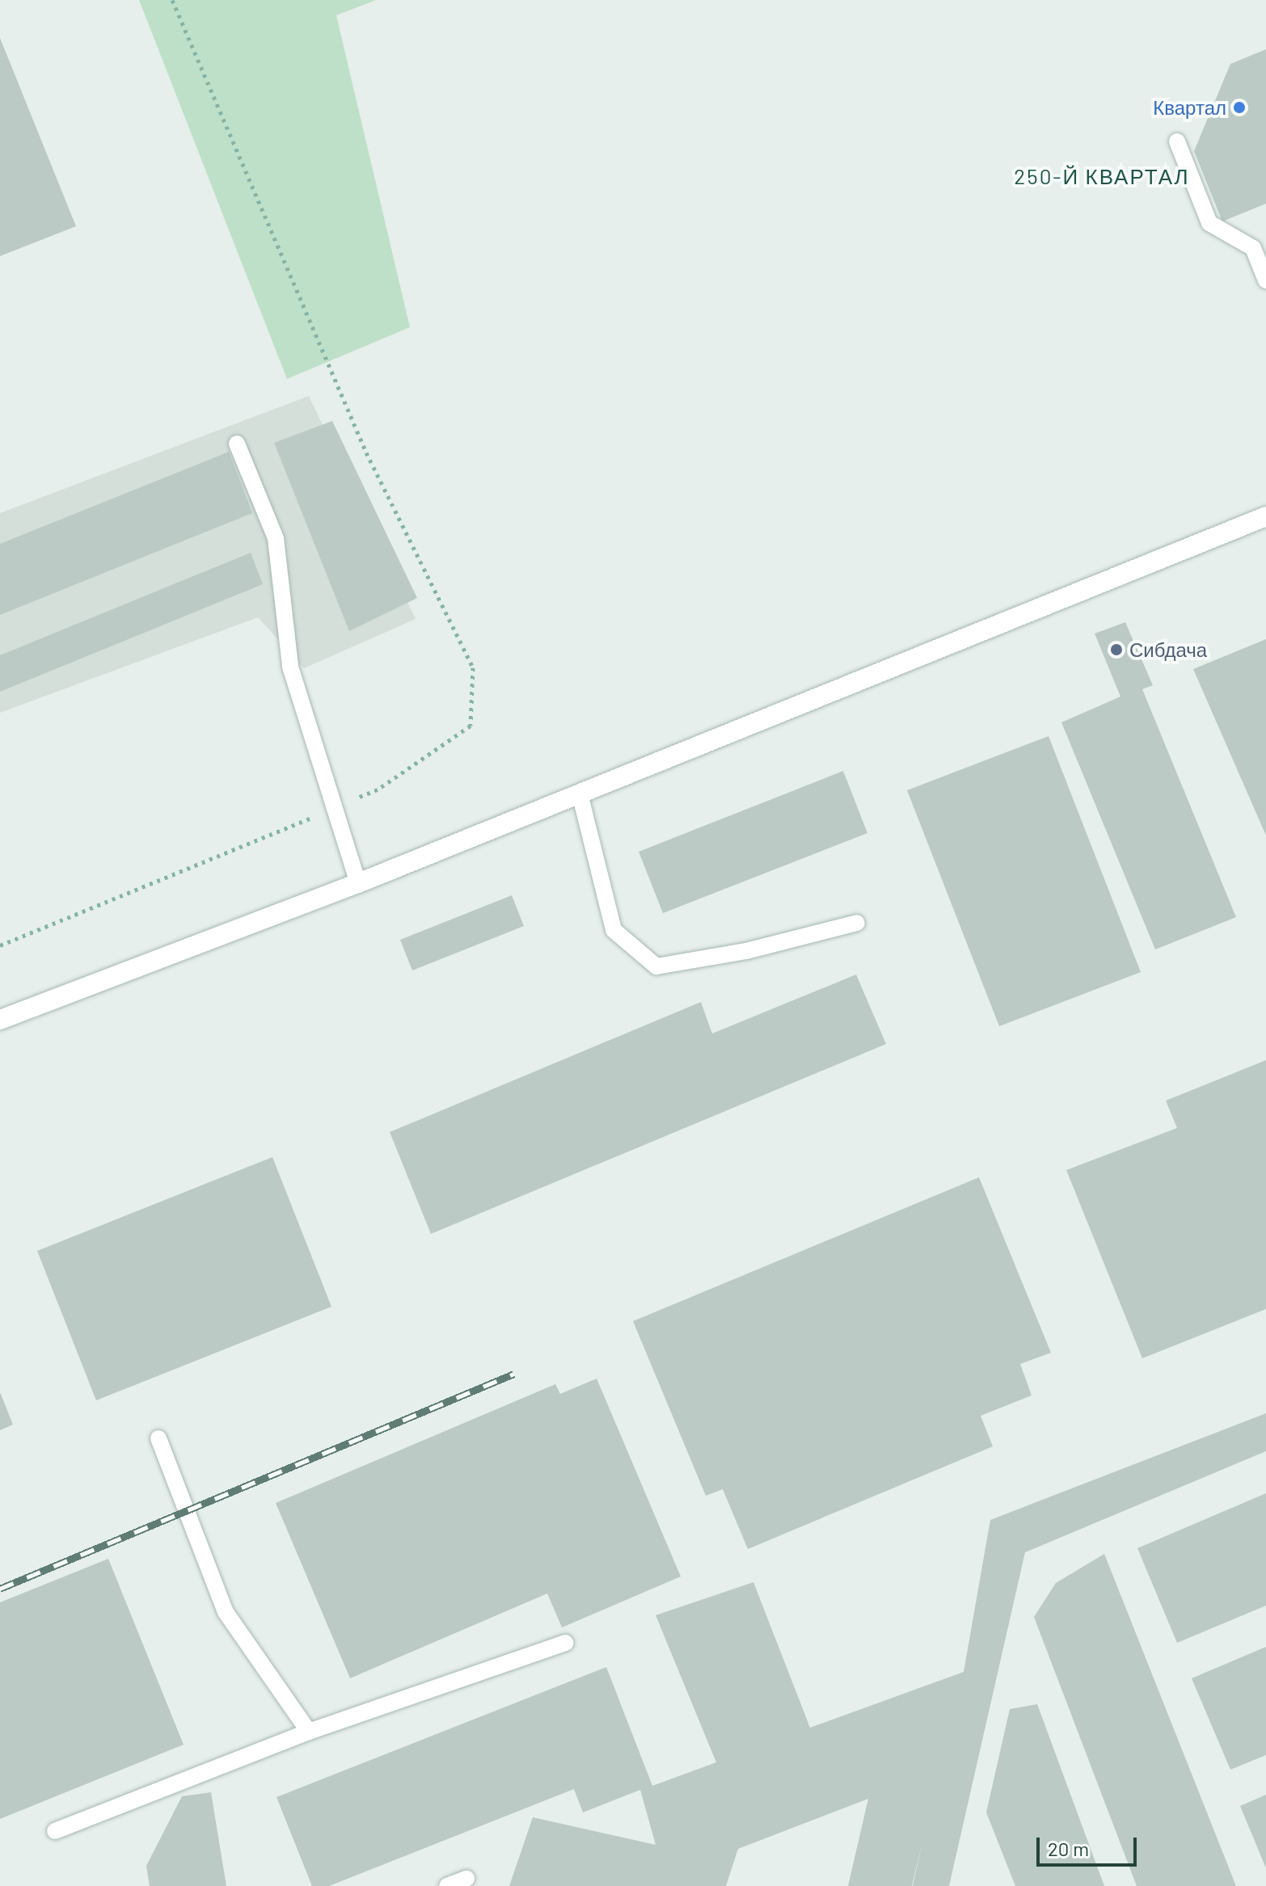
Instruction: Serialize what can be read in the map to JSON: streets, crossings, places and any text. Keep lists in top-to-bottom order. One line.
{"districts":["250-Й КВАРТАЛ"],"places":["Квартал","Сибдача"],"scale_bar":"20 m"}
